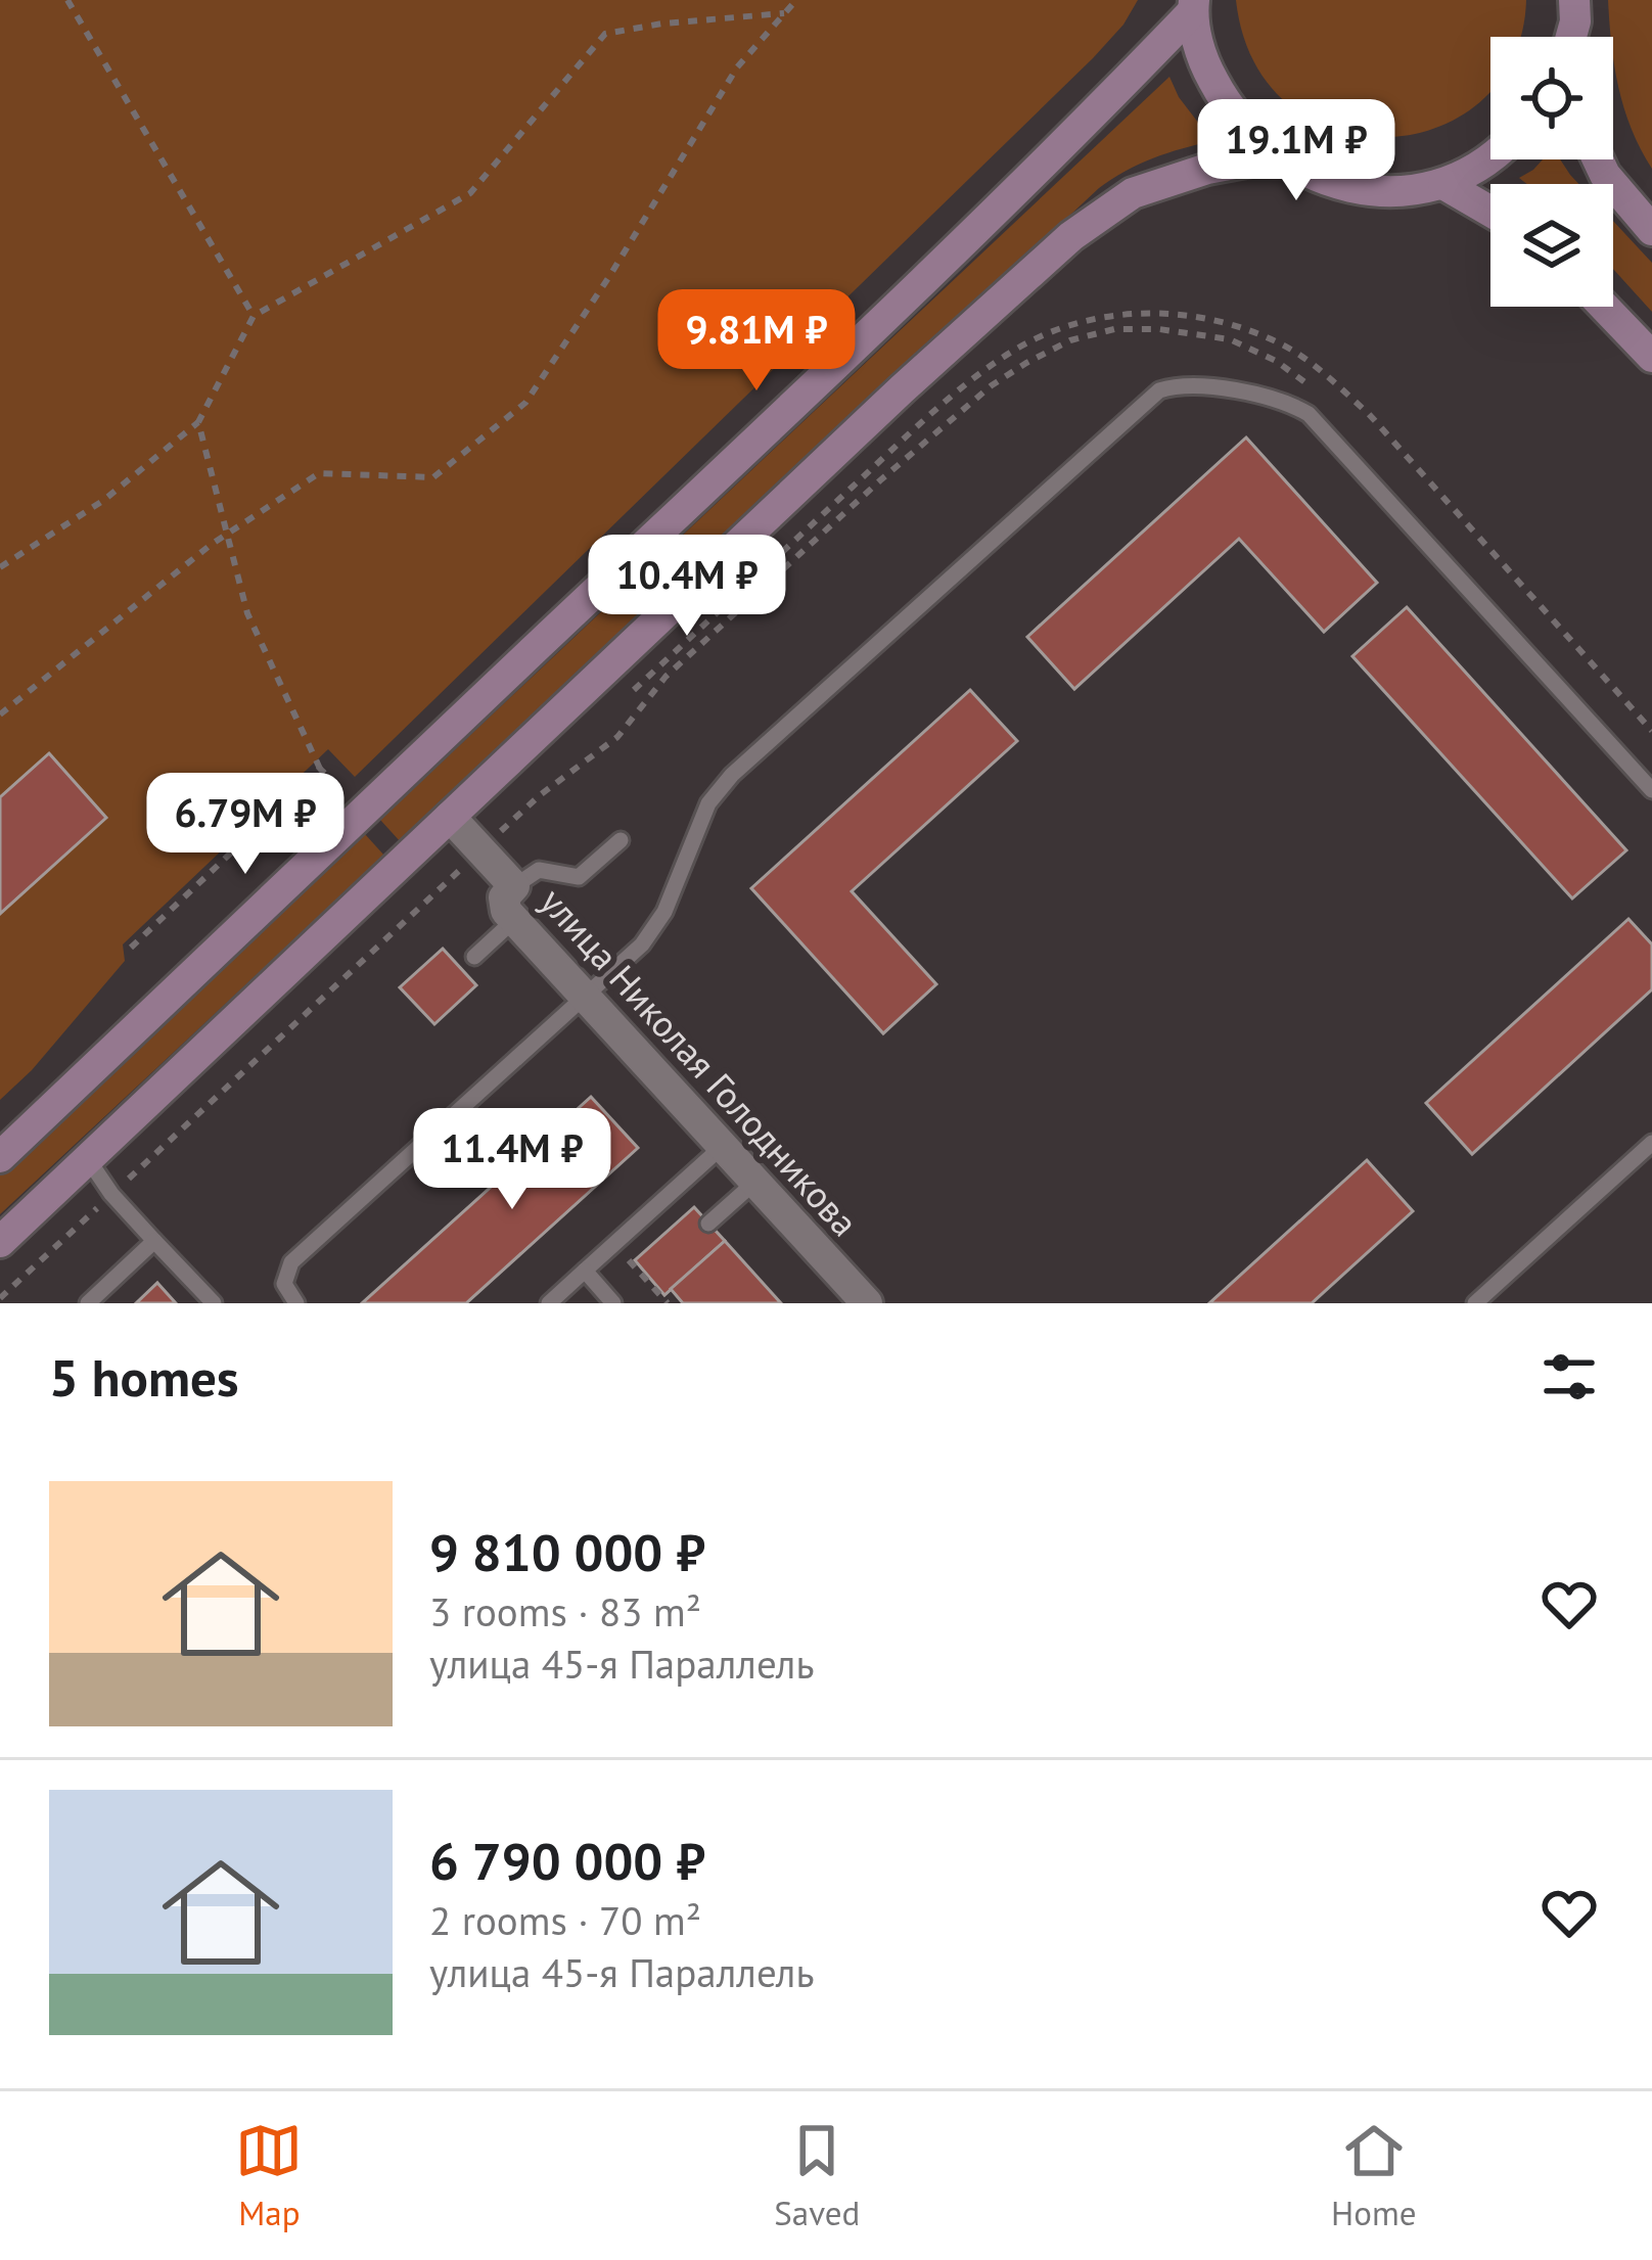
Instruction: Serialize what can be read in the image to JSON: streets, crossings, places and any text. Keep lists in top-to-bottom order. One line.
{"streets":{"street":["улица Николая Голодникова"]},"page":{"price":["19.1M ₽","9.81M ₽","10.4M ₽","6.79M ₽","11.4M ₽"],"heading":"5 homes","list":[{"name":"9 810 000 ₽","note":"3 rooms · 83 m² · улица 45-я Параллель"},{"name":"6 790 000 ₽","note":"2 rooms · 70 m² · улица 45-я Параллель"}],"tabs":["Map","Saved","Home"]}}
